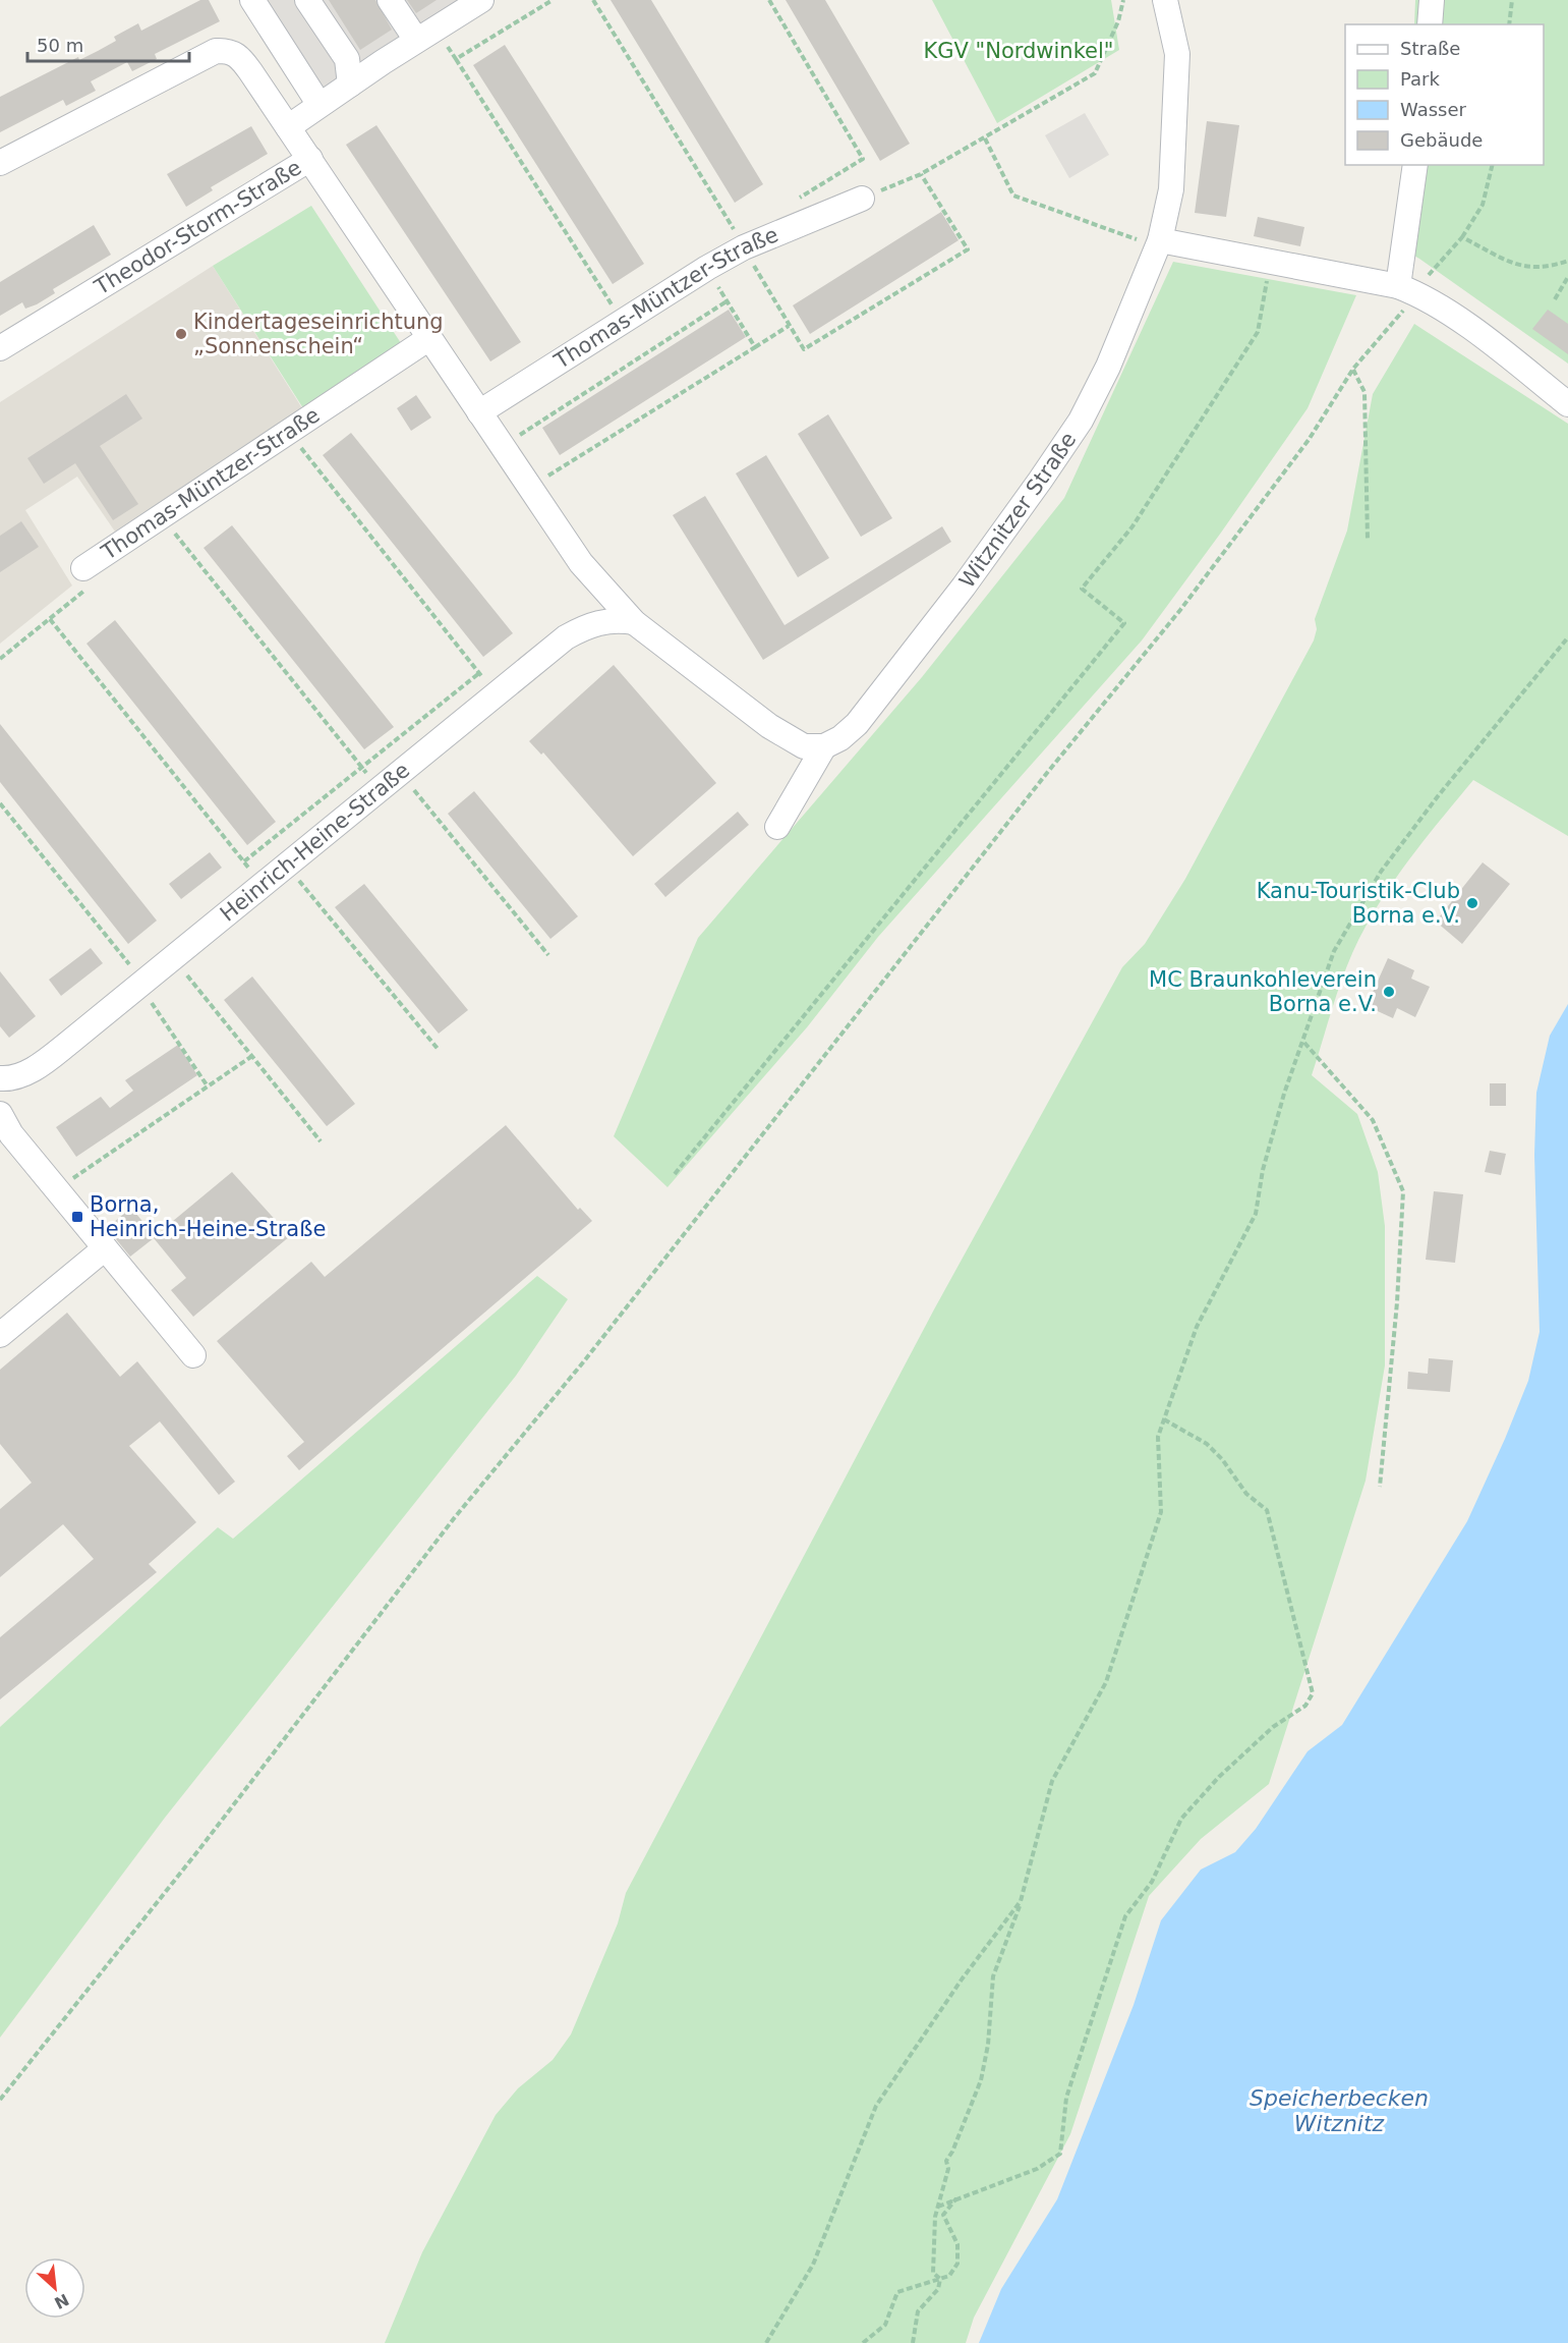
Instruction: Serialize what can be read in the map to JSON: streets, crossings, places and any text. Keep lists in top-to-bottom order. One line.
{"streets":{"street":["Theodor-Storm-Straße","Thomas-Müntzer-Straße","Witznitzer Straße","Heinrich-Heine-Straße"]},"water":["Speicherbecken Witznitz"],"parks":["KGV \"Nordwinkel\""],"places":{"other":["Kindertageseinrichtung „Sonnenschein“","Kanu-Touristik-Club Borna e.V.","MC Braunkohleverein Borna e.V."],"transit":["Borna, Heinrich-Heine-Straße"]},"legend":["Straße","Park","Wasser","Gebäude"],"scale_bar":"50 m","north":"bottom right"}
